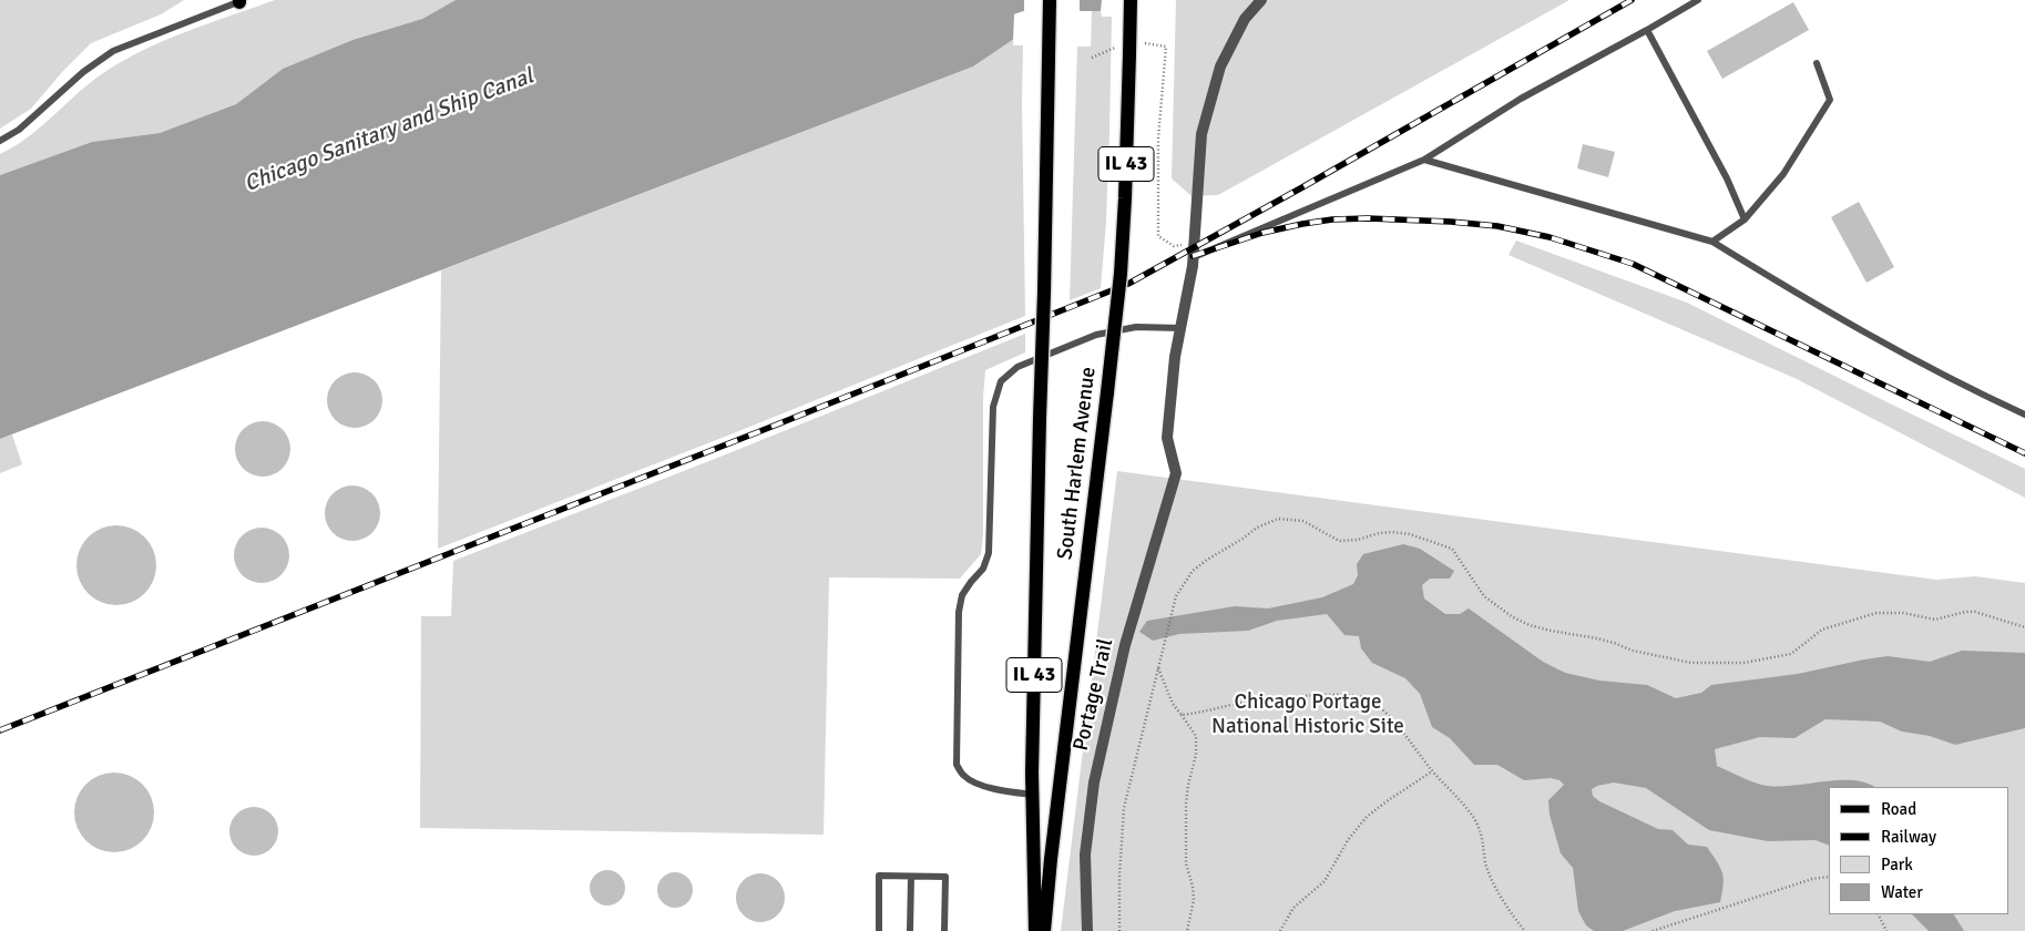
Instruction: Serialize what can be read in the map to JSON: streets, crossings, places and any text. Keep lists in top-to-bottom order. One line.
{"streets":{"main road":["IL 43","South Harlem Avenue"],"street":["Portage Trail"]},"water":["Chicago Sanitary and Ship Canal"],"parks":["Chicago Portage National Historic Site"],"legend":["Road","Railway","Park","Water"]}
